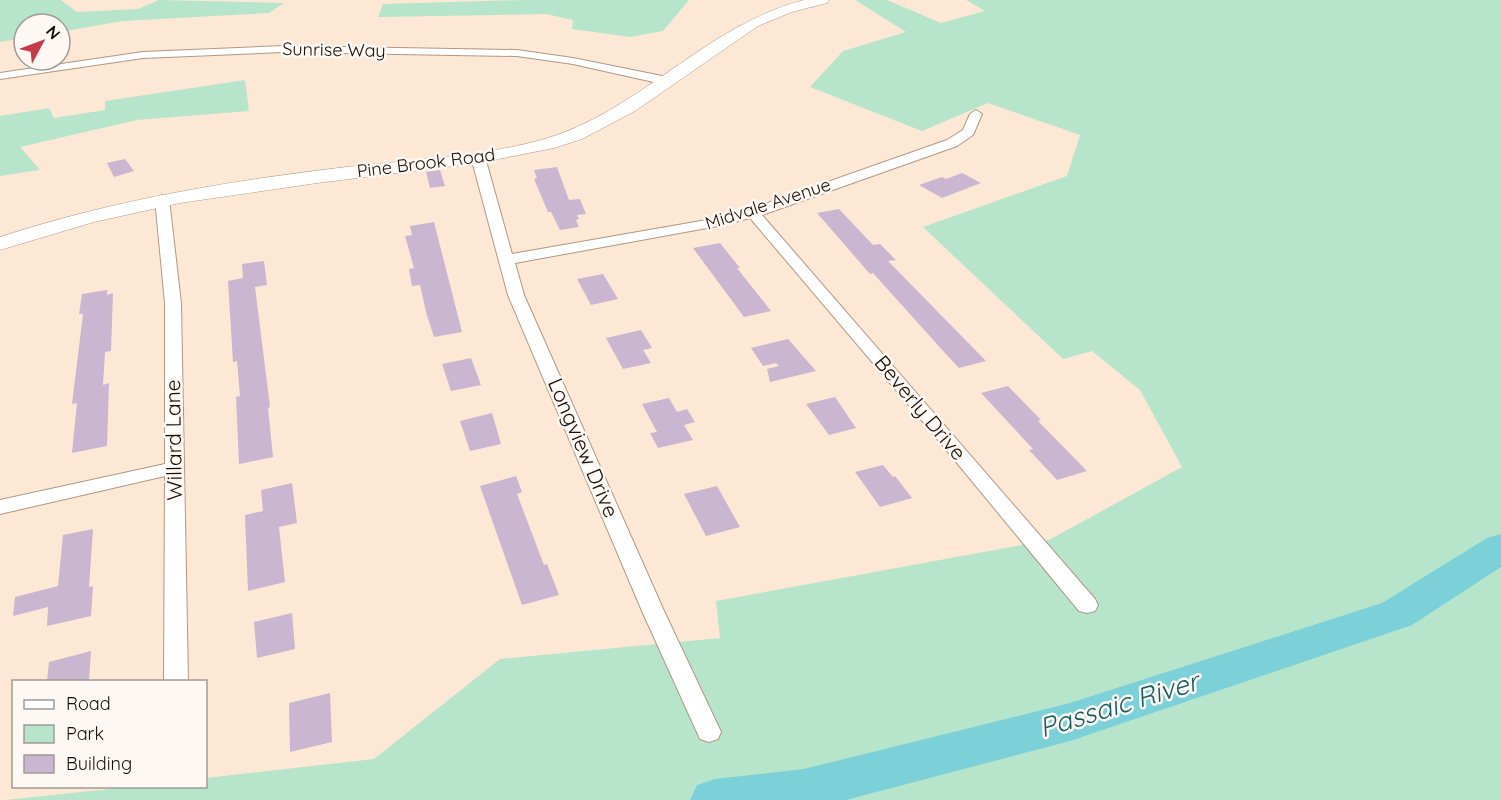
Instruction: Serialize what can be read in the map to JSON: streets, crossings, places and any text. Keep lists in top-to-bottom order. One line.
{"streets":{"street":["Sunrise Way","Pine Brook Road","Midvale Avenue","Beverly Drive","Willard Lane","Longview Drive"]},"crossings":[["Sunrise Way","Pine Brook Road"],["Pine Brook Road","Willard Lane"],["Pine Brook Road","Longview Drive"],["Midvale Avenue","Beverly Drive"],["Midvale Avenue","Longview Drive"]],"water":["Passaic River"],"legend":["Road","Park","Building"],"north":"top right"}
